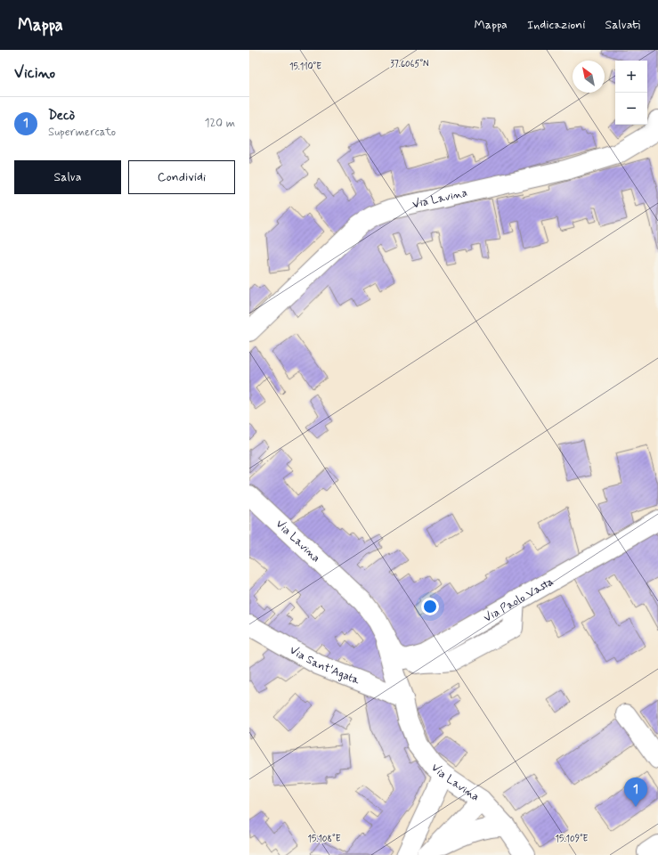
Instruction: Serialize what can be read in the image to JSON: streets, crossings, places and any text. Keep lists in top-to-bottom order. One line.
{"streets":{"street":["Via Lavina","Via Paolo Vasta","Via Sant'Agata"]},"crossings":[["Via Lavina","Via Sant'Agata"]],"north":"top left","page":{"header":"Mappa","nav":["Mappa","Indicazioni","Salvati"],"heading":"Vicino","map_buttons":["+","−"],"list":[{"mark":"1","name":"Decò","note":"Supermercato","value":"120 m"}],"buttons":["Salva","Condividi"],"pins":"1"},"coordinates":["37.6065°N","15.110°E","15.108°E","15.109°E"]}
